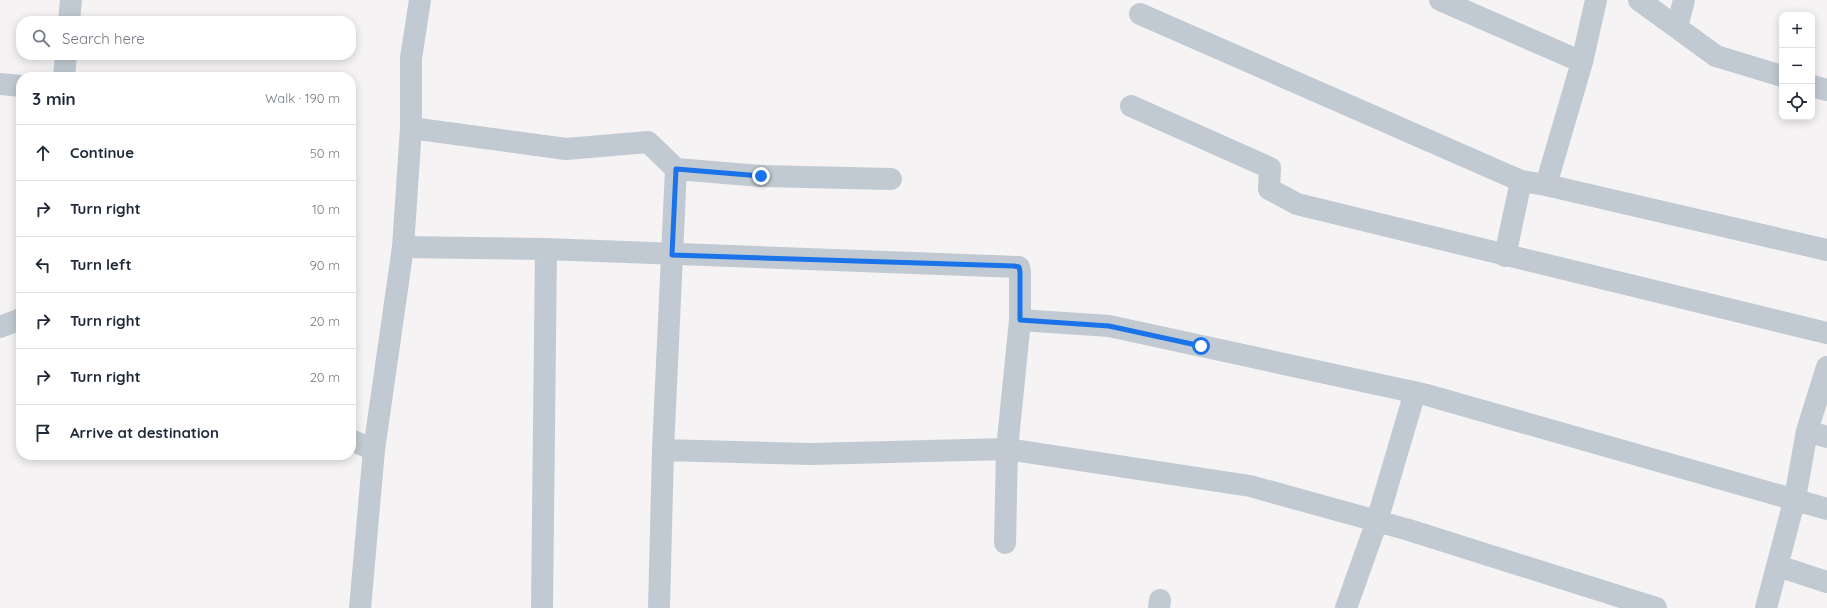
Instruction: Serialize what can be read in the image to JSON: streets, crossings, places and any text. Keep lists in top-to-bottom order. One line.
{"page":{"map_buttons":["+","−"],"search":"Search here","heading":["3 min","Walk · 190 m"],"list":[["Continue","50 m"],["Turn right","10 m"],["Turn left","90 m"],["Turn right","20 m"],["Turn right","20 m"],"Arrive at destination"]}}
